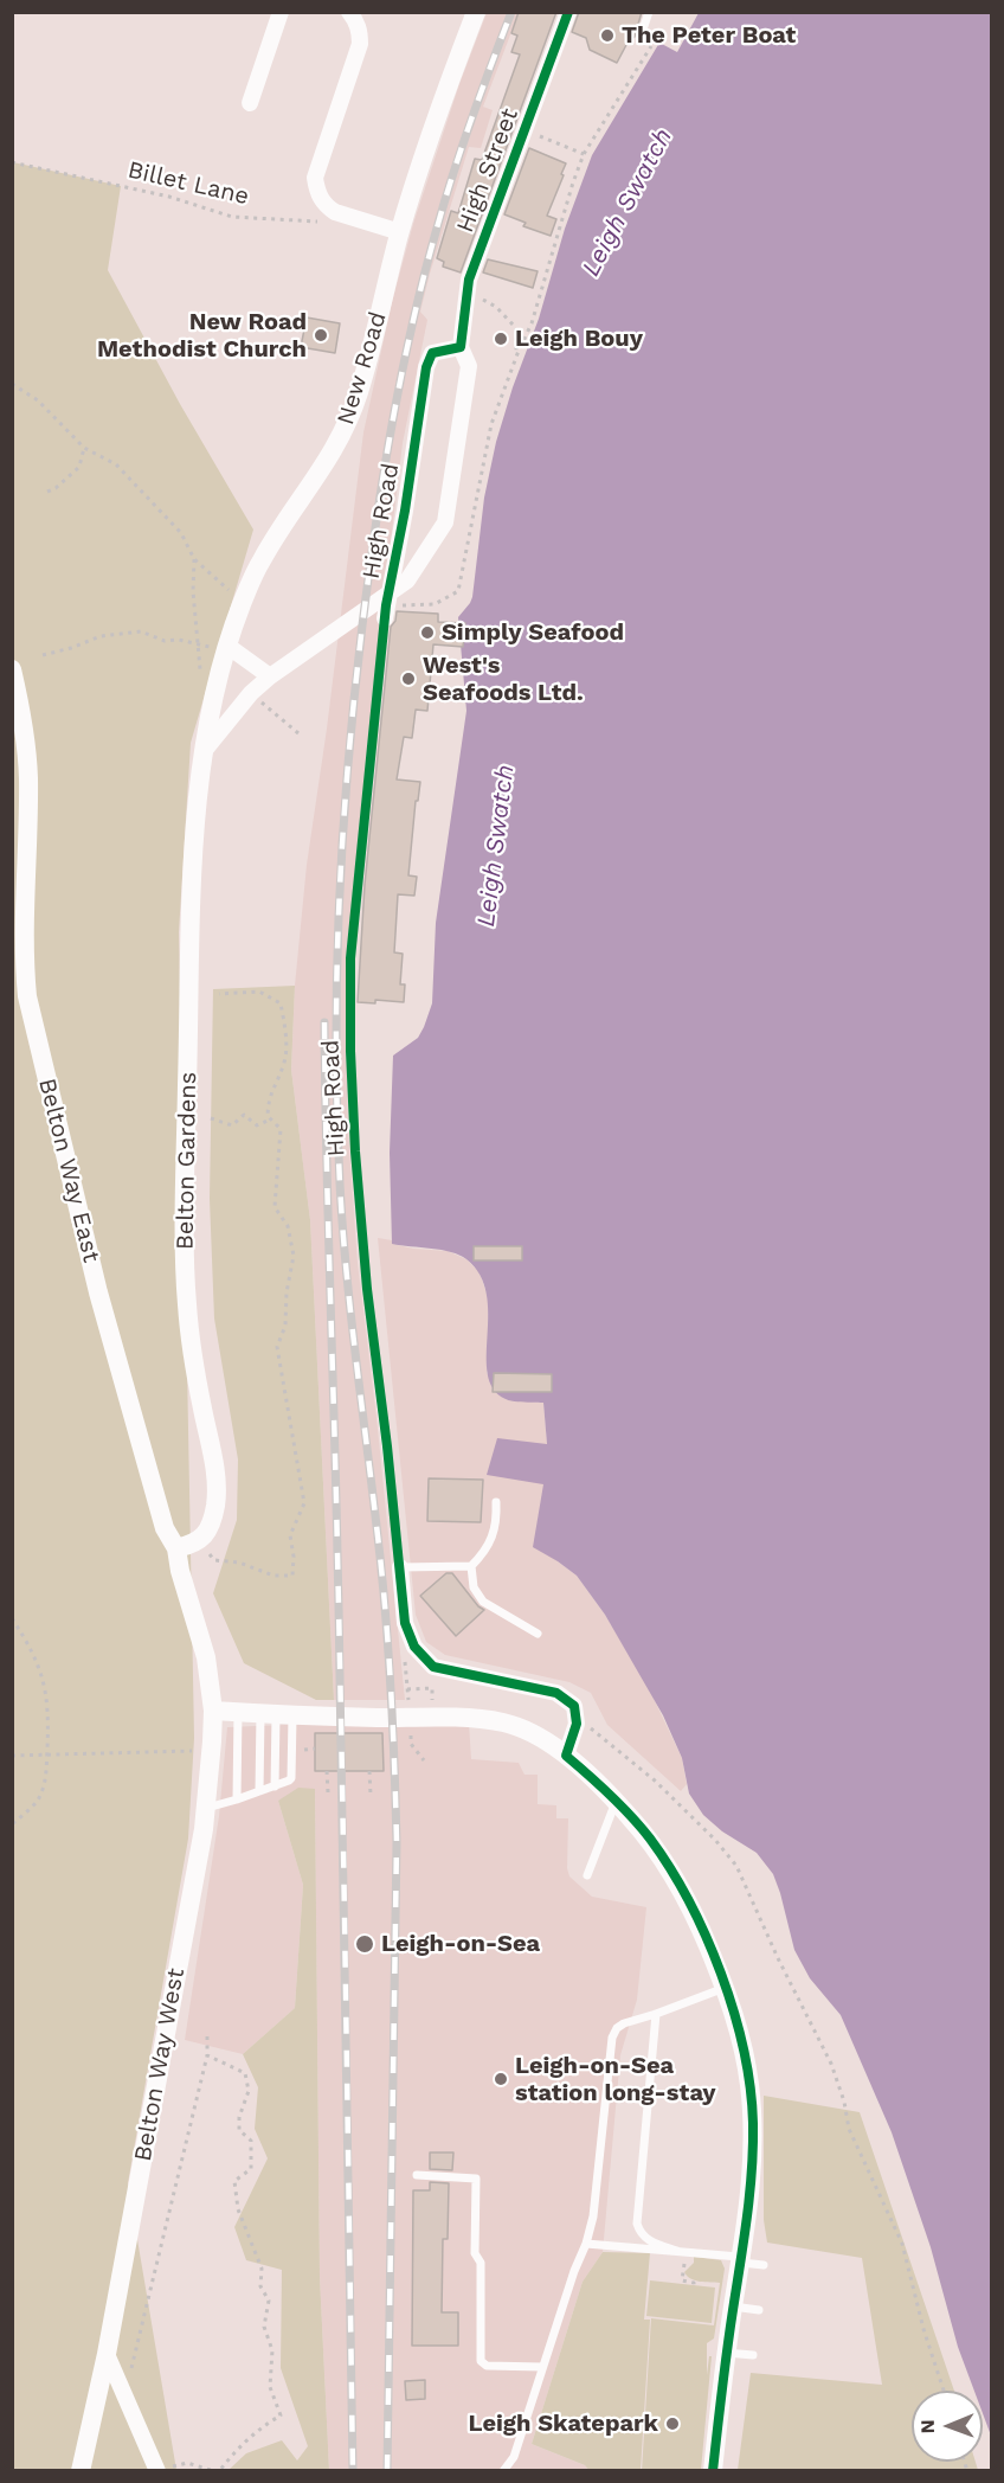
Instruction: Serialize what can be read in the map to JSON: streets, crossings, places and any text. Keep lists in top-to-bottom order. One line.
{"streets":{"street":["High Street","New Road","High Road","Belton Gardens","Belton Way East","Belton Way West"],"path":["Billet Lane"]},"crossings":[["High Street","High Road"],["New Road","Belton Gardens"],["Belton Gardens","Belton Way East"],["Belton Way East","Belton Way West"]],"water":["Leigh Swatch"],"places":["The Peter Boat","New Road Methodist Church","Leigh Bouy","Simply Seafood","West's Seafoods Ltd.","Leigh-on-Sea","Leigh-on-Sea station long-stay","Leigh Skatepark"],"north":"left"}
